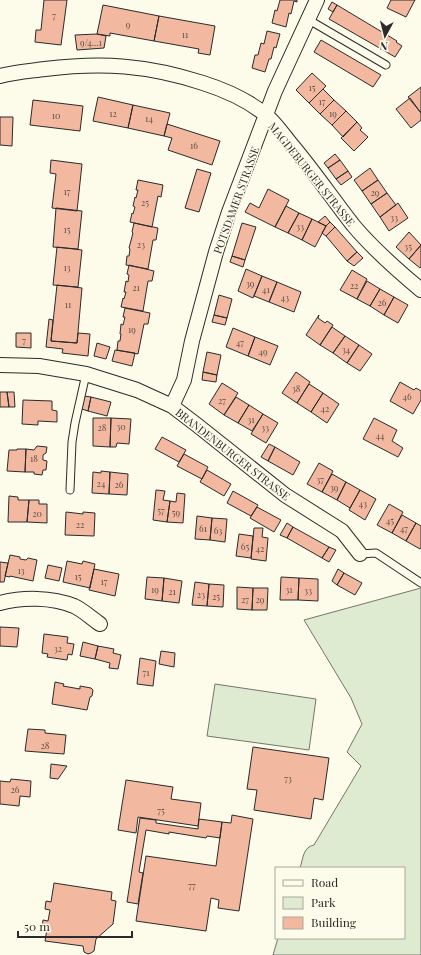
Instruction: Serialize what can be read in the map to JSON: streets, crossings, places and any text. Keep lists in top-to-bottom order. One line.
{"streets":{"street":["MAGDEBURGER STRASSE","POTSDAMER STRASSE","BRANDENBURGER STRASSE"]},"crossings":[["MAGDEBURGER STRASSE","POTSDAMER STRASSE"],["POTSDAMER STRASSE","BRANDENBURGER STRASSE"]],"house_numbers":["7","9","11","9/4...1","15","17","12","19","10","14","16","17","29","25","33","33","15","23","35","13","39","22","21","41","43","26","11","19","7","47","34","49","38","46","27","42","31","30","28","33","44","18","37","24","26","39","43","57","59","20","45","22","61","47","63","65","42","13","15","17","19","31","33","21","23","25","27","29","32","71","28","73","26","75","77"],"legend":["Road","Park","Building"],"scale_bar":"50 m","north":"bottom"}
